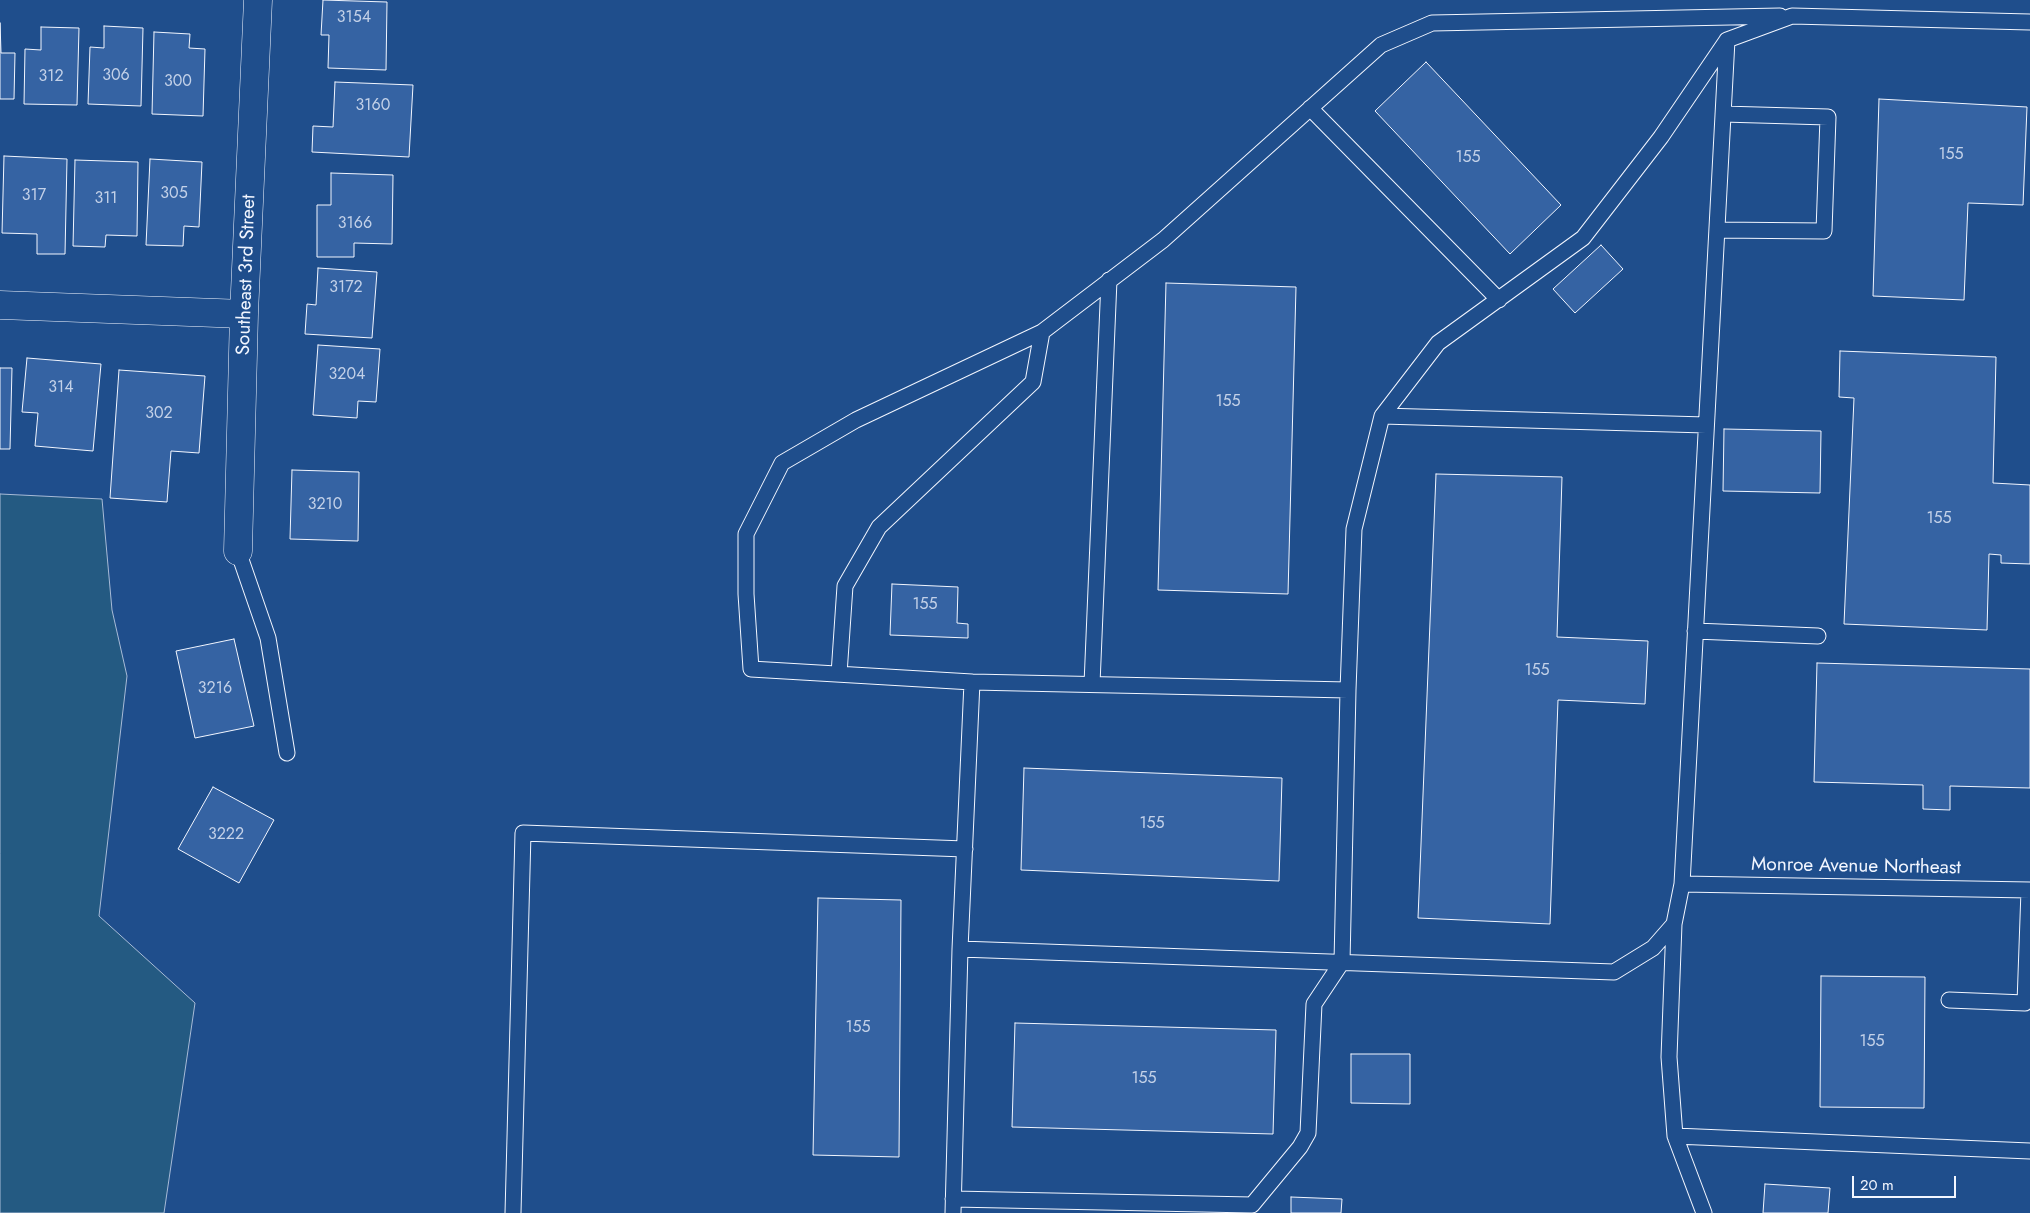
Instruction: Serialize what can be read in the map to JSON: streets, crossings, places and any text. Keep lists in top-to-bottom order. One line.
{"streets":{"street":["Southeast 3rd Street"],"lane":["Monroe Avenue Northeast"]},"house_numbers":["3154","306","312","300","3160","155","155","305","317","311","3166","3172","3204","314","155","302","3210","155","155","155","3216","155","3222","155","155","155"],"scale_bar":"20 m"}
